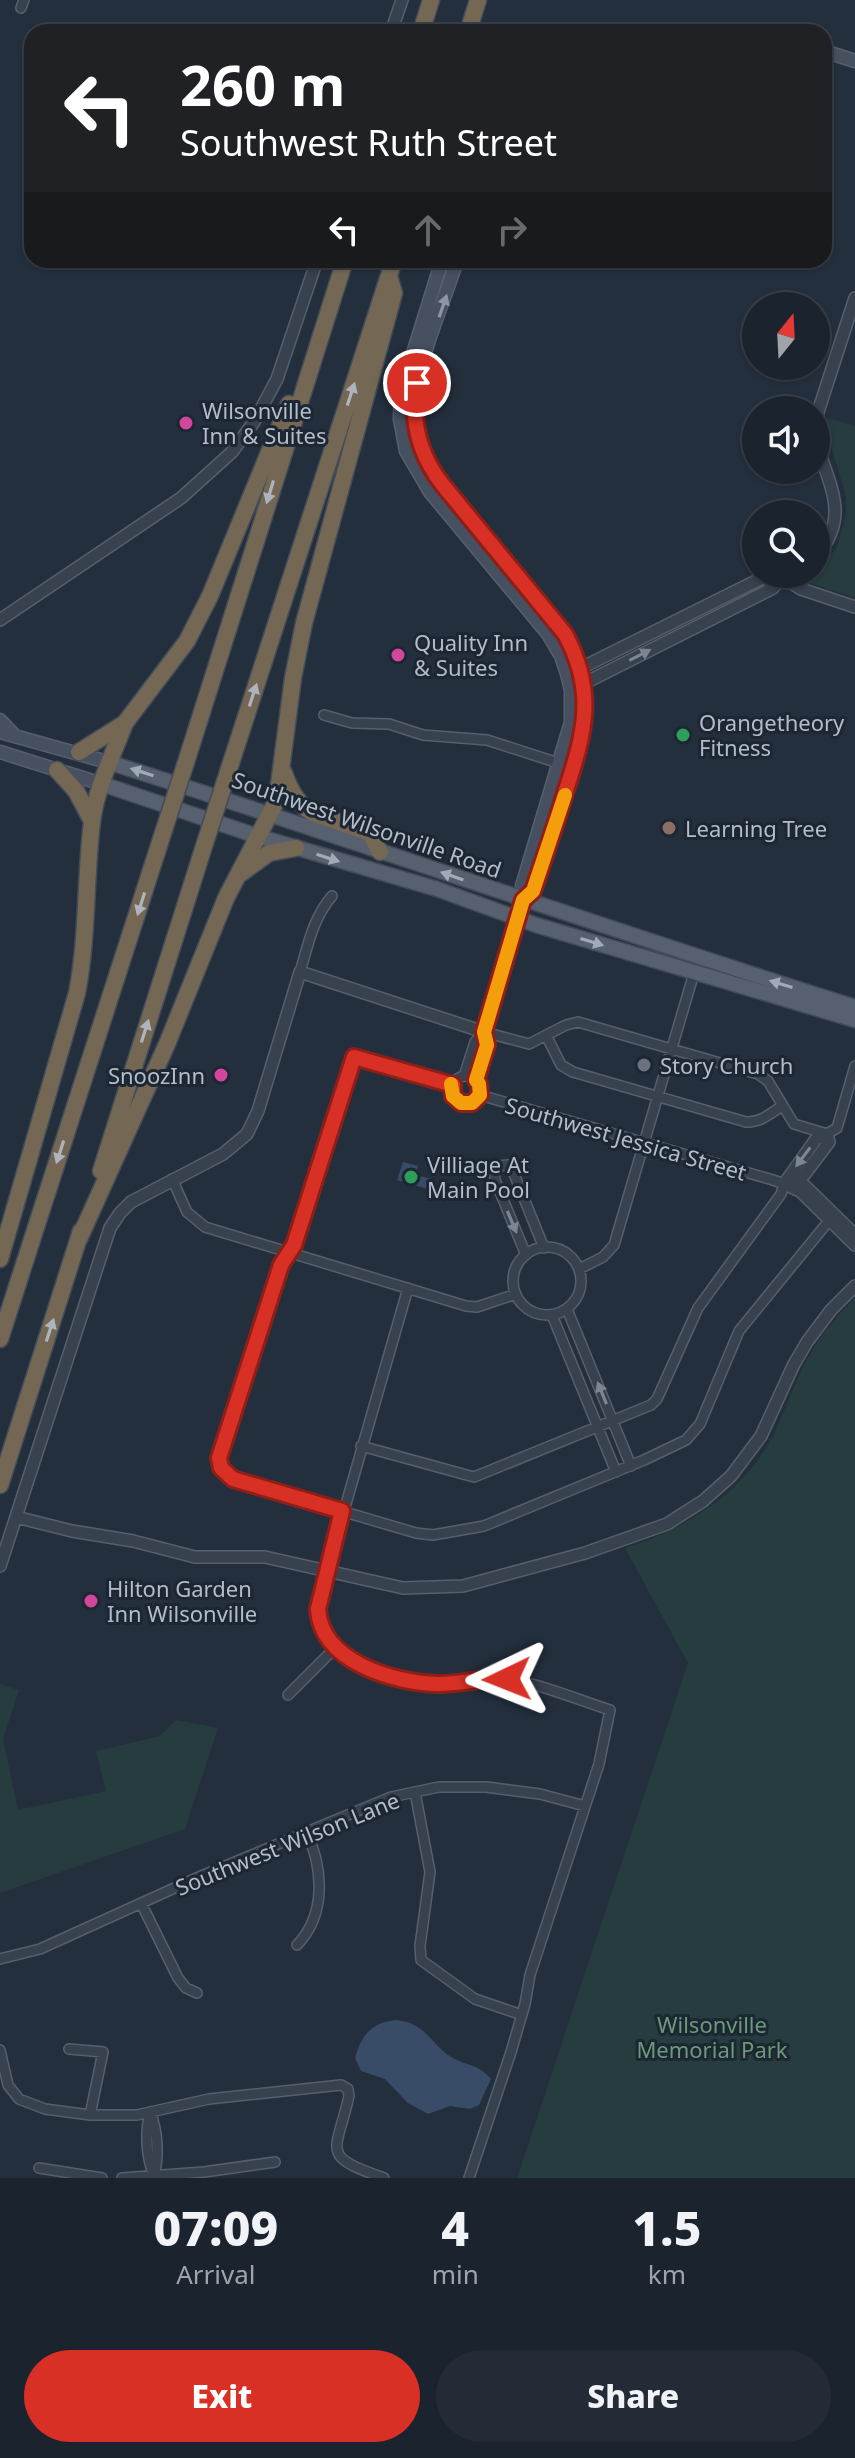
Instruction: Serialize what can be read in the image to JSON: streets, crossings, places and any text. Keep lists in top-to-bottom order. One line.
{"streets":{"main road":["Southwest Wilsonville Road"],"street":["Southwest Jessica Street","Southwest Wilson Lane"]},"parks":["Wilsonville Memorial Park"],"places":["Wilsonville Inn & Suites","Quality Inn & Suites","Orangetheory Fitness","Learning Tree","Story Church","SnoozInn","Villiage At Main Pool","Hilton Garden Inn Wilsonville"],"north":"top","page":{"turn":["260 m","Southwest Ruth Street"],"eta":["07:09","Arrival","4","min","1.5","km"],"buttons":["Exit","Share"]}}
